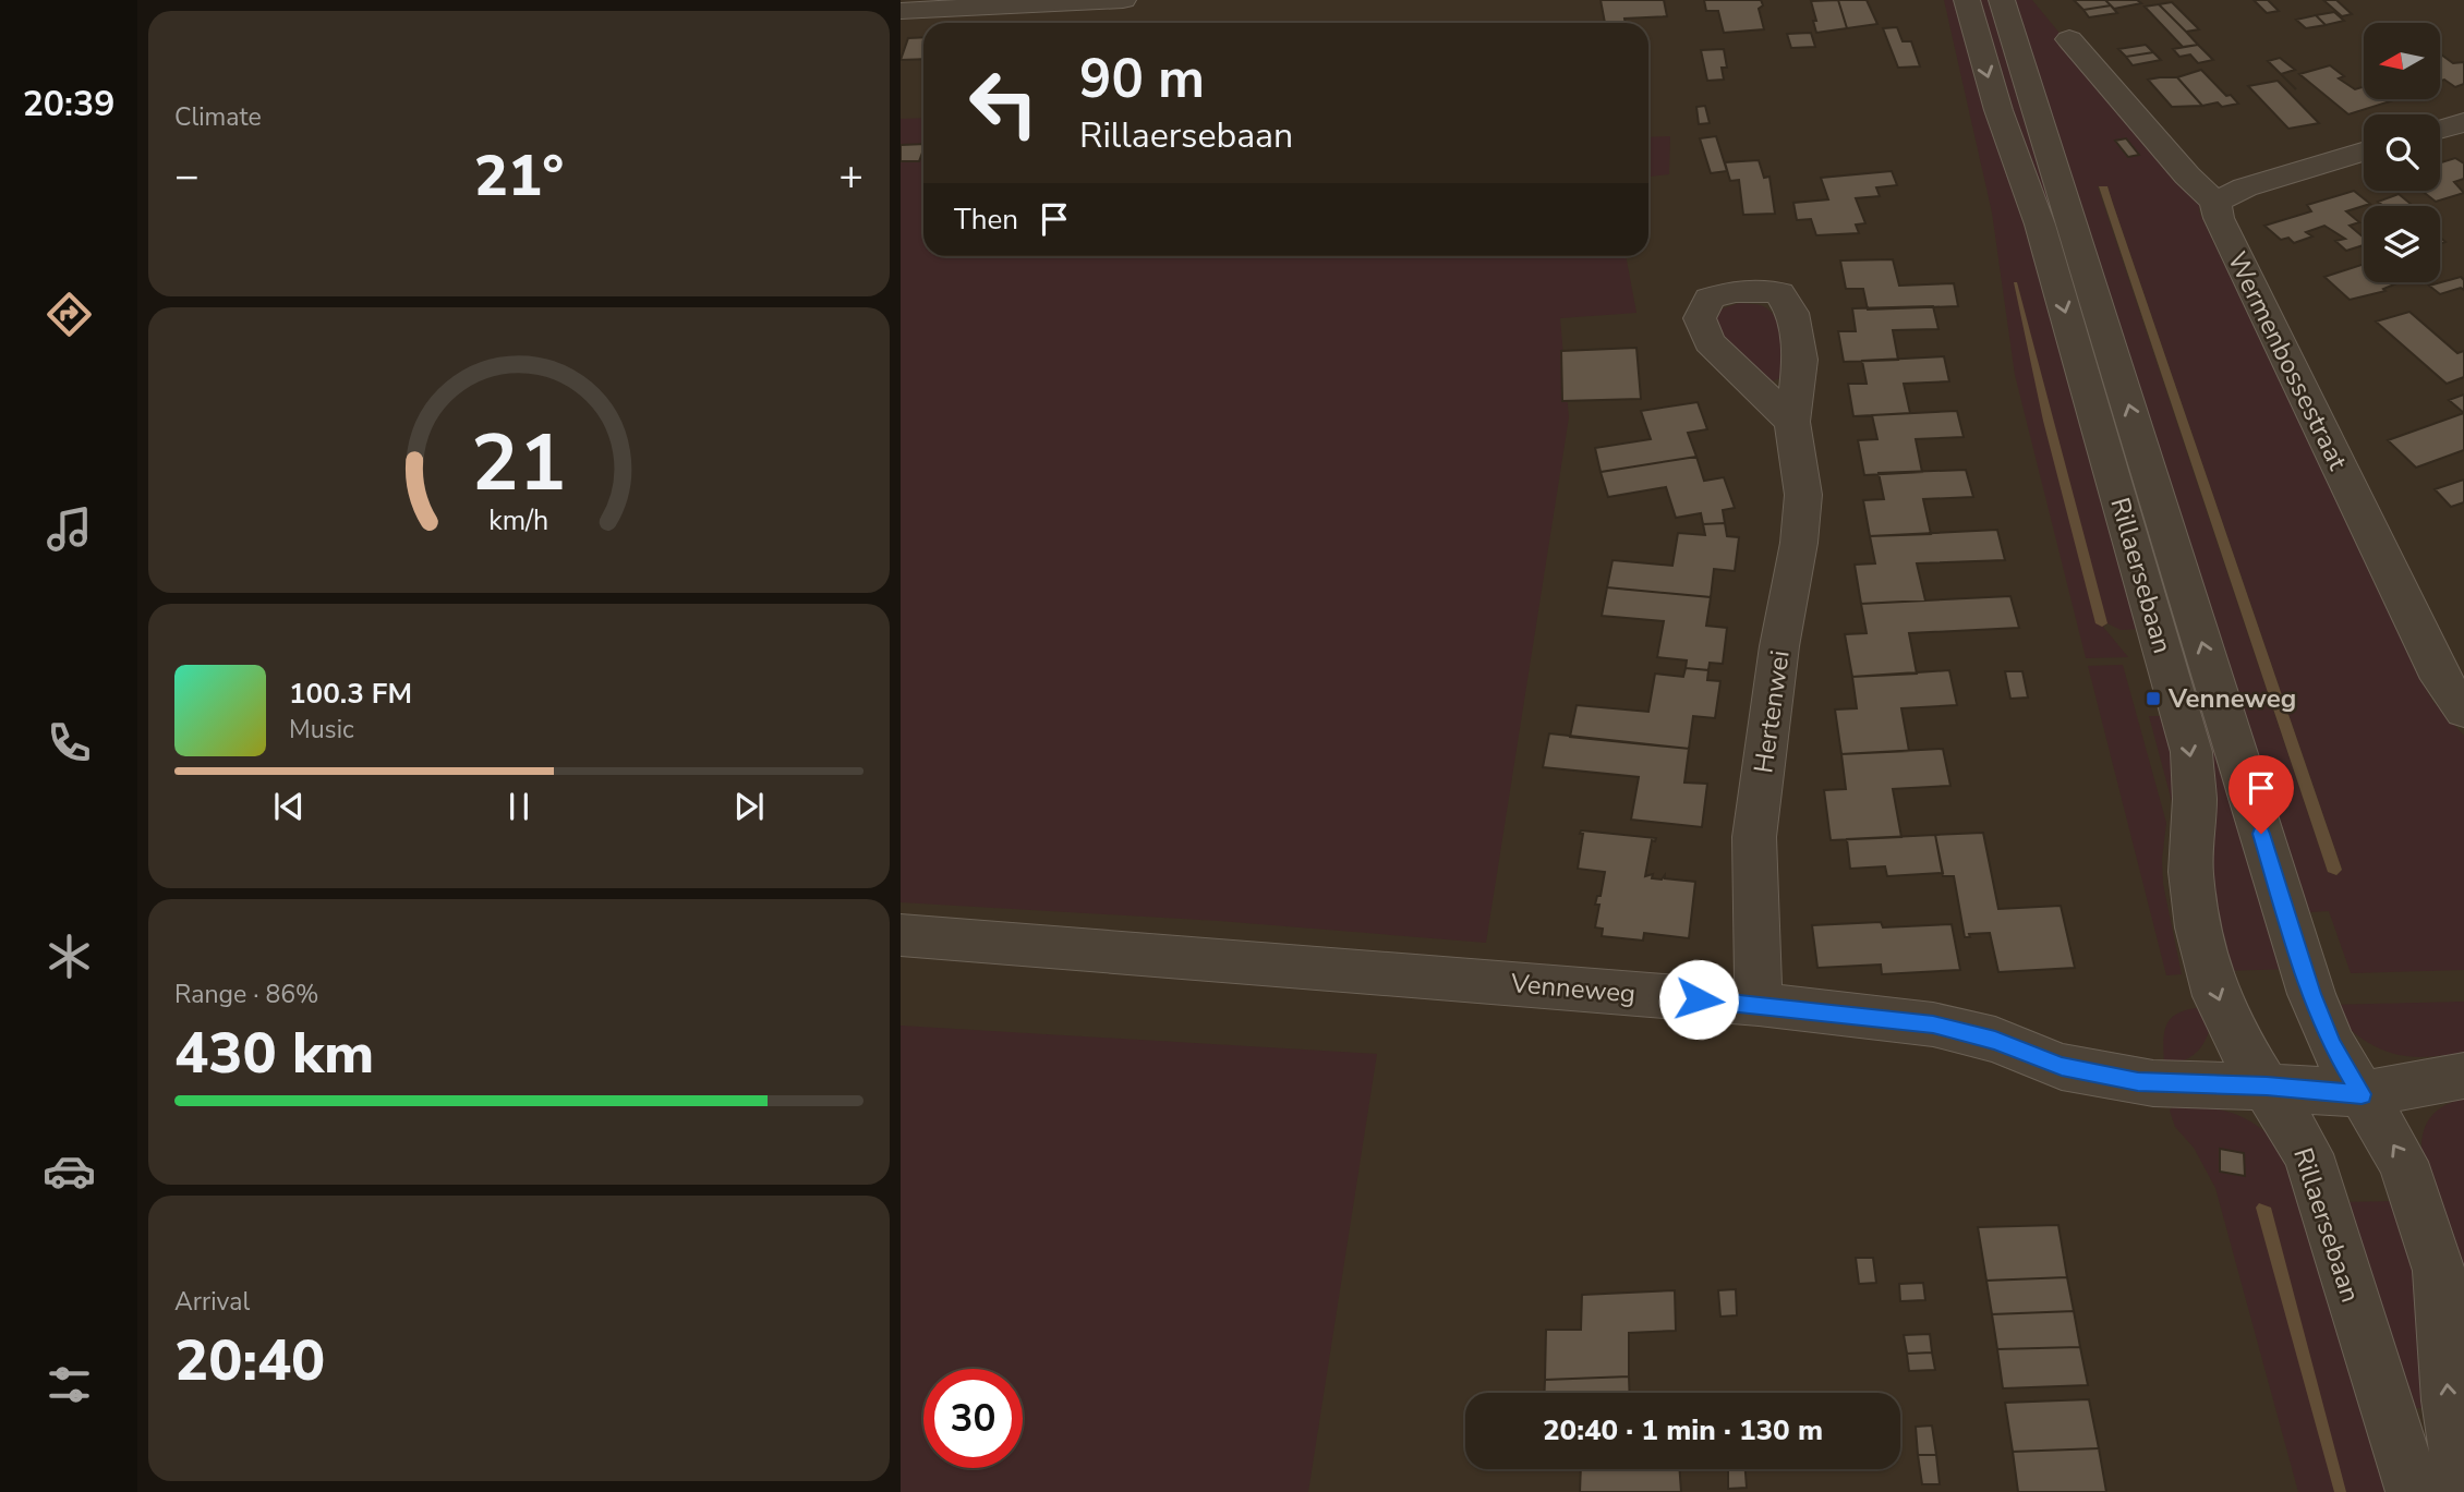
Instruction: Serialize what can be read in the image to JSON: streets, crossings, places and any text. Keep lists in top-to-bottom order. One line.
{"streets":{"street":["Wermenbossestraat","Rillaersebaan","Hertenwei","Venneweg"]},"crossings":[["Rillaersebaan","Venneweg"],["Hertenwei","Venneweg"]],"places":{"transit":["Venneweg"]},"north":"left","page":{"tabs":"20:39","tile":["Climate",["Range · 86%","430 km"],["Arrival","20:40"]],"turn":["90 m","Rillaersebaan"],"heat":["−","21°","+"],"then":"Then","song":["100.3 FM","Music"],"limit":"30","trip":"20:40 · 1 min · 130 m","gauge":["21","km/h"]}}
